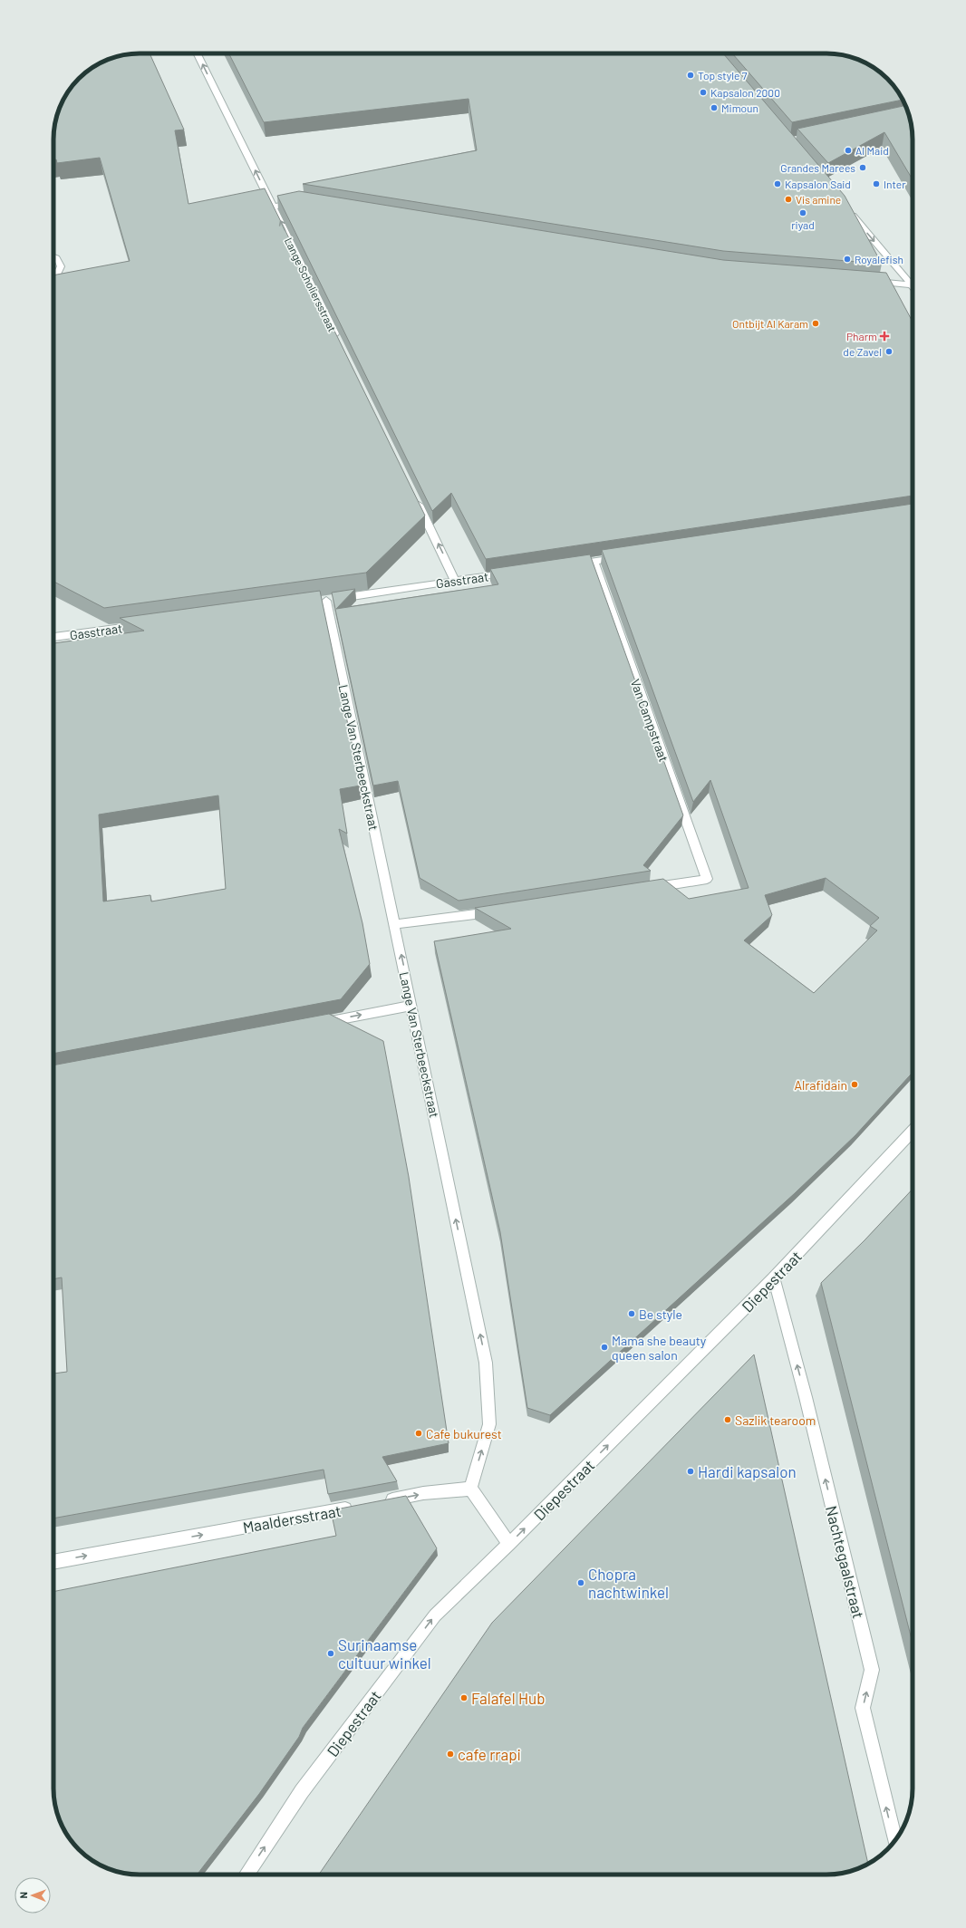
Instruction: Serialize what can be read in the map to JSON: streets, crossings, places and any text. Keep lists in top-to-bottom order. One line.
{"streets":{"street":["Lange Scholiersstraat","Gasstraat","Van Campstraat","Lange Van Sterbeeckstraat","Diepestraat","Maaldersstraat","Nachtegaalstraat"]},"crossings":[["Gasstraat","Lange Van Sterbeeckstraat"],["Diepestraat","Nachtegaalstraat"]],"one_way":["Lange Scholiersstraat","Lange Van Sterbeeckstraat","Diepestraat","Maaldersstraat","Nachtegaalstraat"],"places":{"other":["Top style 7","Kapsalon 2000","Mimoun","Al Maid","Grandes Marees","Kapsalon Said","Inter","Vis amine","riyad","Royalefish","Ontbijt Al Karam","de Zavel","Alrafidain","Be style","Mama she beauty queen salon","Sazlik tearoom","Cafe bukurest","Hardi kapsalon","Chopra nachtwinkel","Surinaamse cultuur winkel","Falafel Hub","cafe rrapi"],"health":["Pharm"]},"north":"left"}
